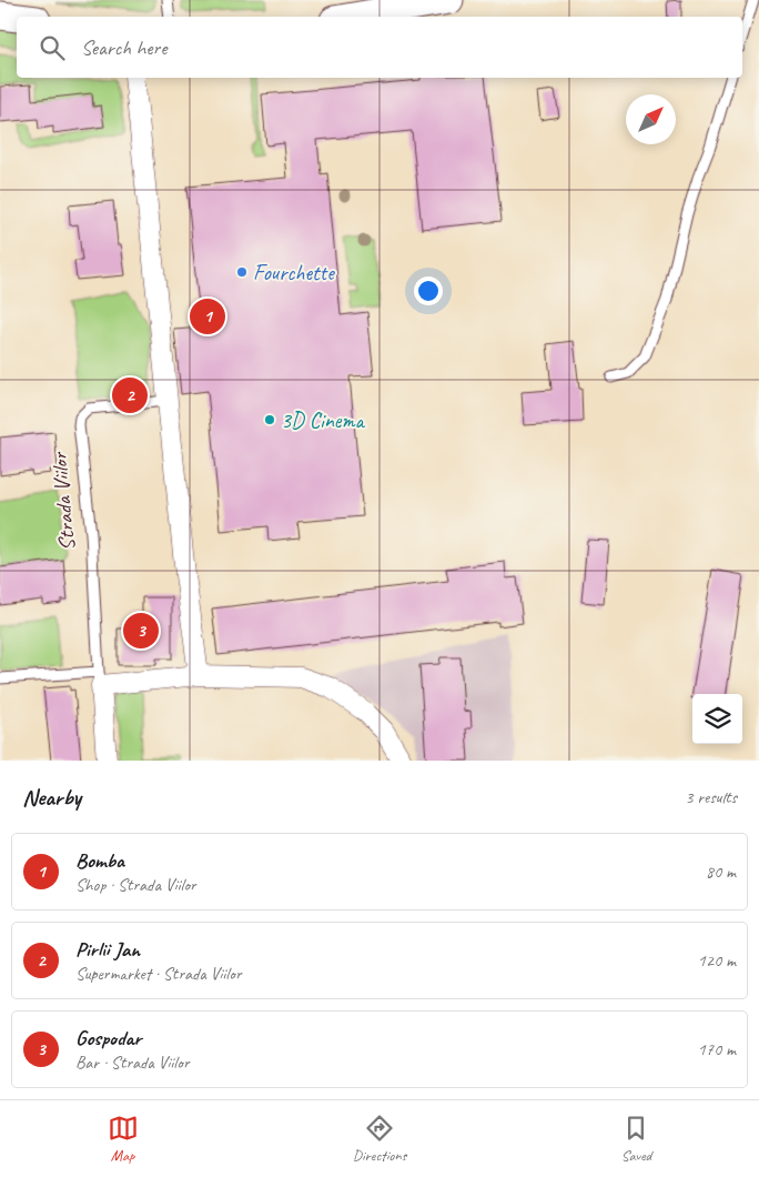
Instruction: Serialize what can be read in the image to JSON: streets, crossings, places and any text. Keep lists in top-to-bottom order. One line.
{"streets":{"street":["Strada Viilor"]},"places":["Fourchette","3D Cinema"],"north":"top right","page":{"search":"Search here","pins":["1","2","3"],"heading":["Nearby","3 results"],"list":[{"mark":"1","name":"Bomba","note":"Shop · Strada Viilor","value":"80 m"},{"mark":"2","name":"Pirlii Jan","note":"Supermarket · Strada Viilor","value":"120 m"},{"mark":"3","name":"Gospodar","note":"Bar · Strada Viilor","value":"170 m"}],"nav":["Map","Directions","Saved"]}}
